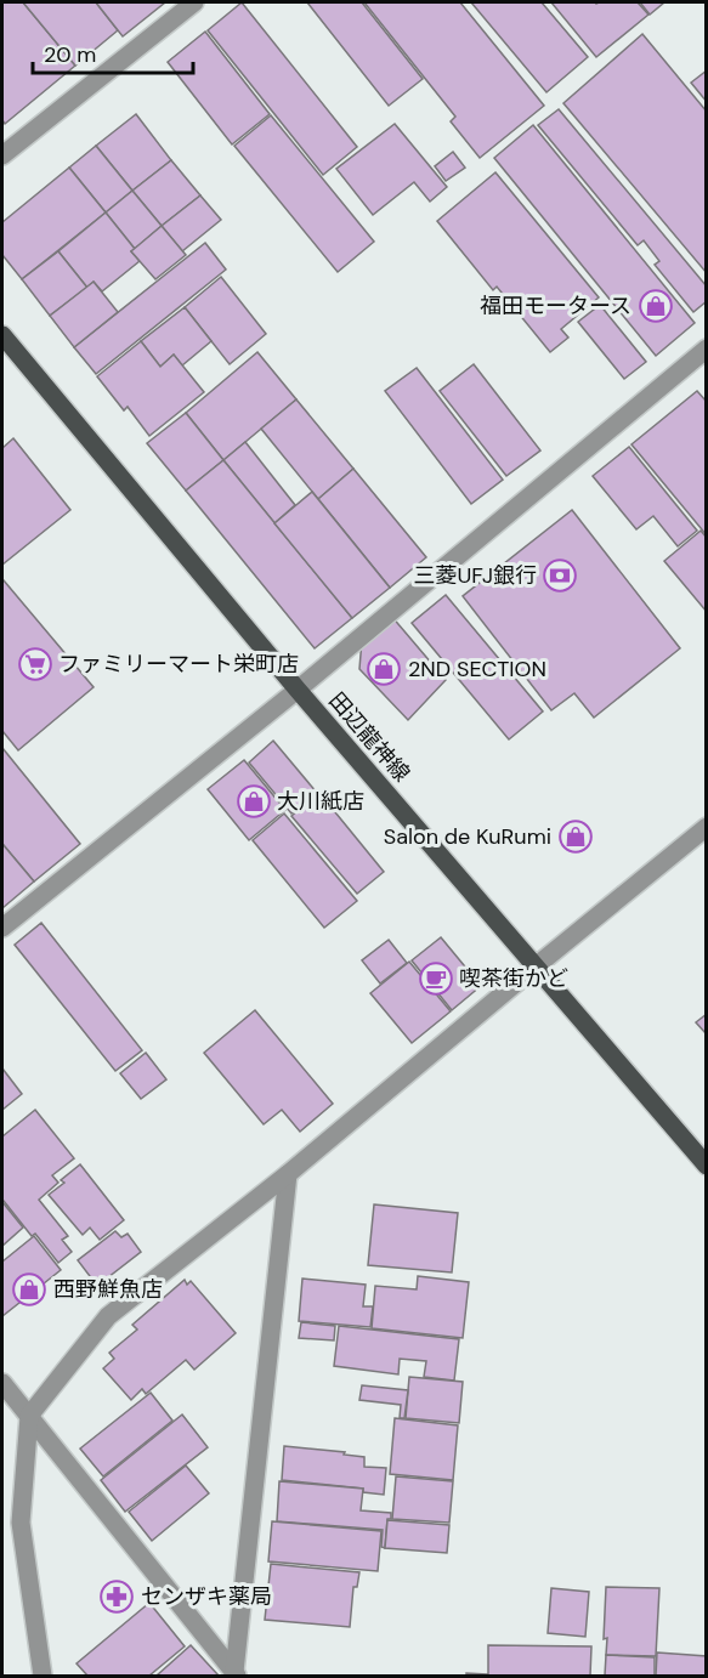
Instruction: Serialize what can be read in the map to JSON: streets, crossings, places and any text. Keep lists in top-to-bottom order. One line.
{"streets":{"main road":["田辺龍神線"]},"places":{"shop":["福田モータース","2ND SECTION","大川紙店","Salon de KuRumi","西野鮮魚店"],"bank":["三菱UFJ銀行"],"supermarket":["ファミリーマート栄町店"],"cafe":["喫茶街かど"],"pharmacy":["センザキ薬局"]},"scale_bar":"20 m"}
